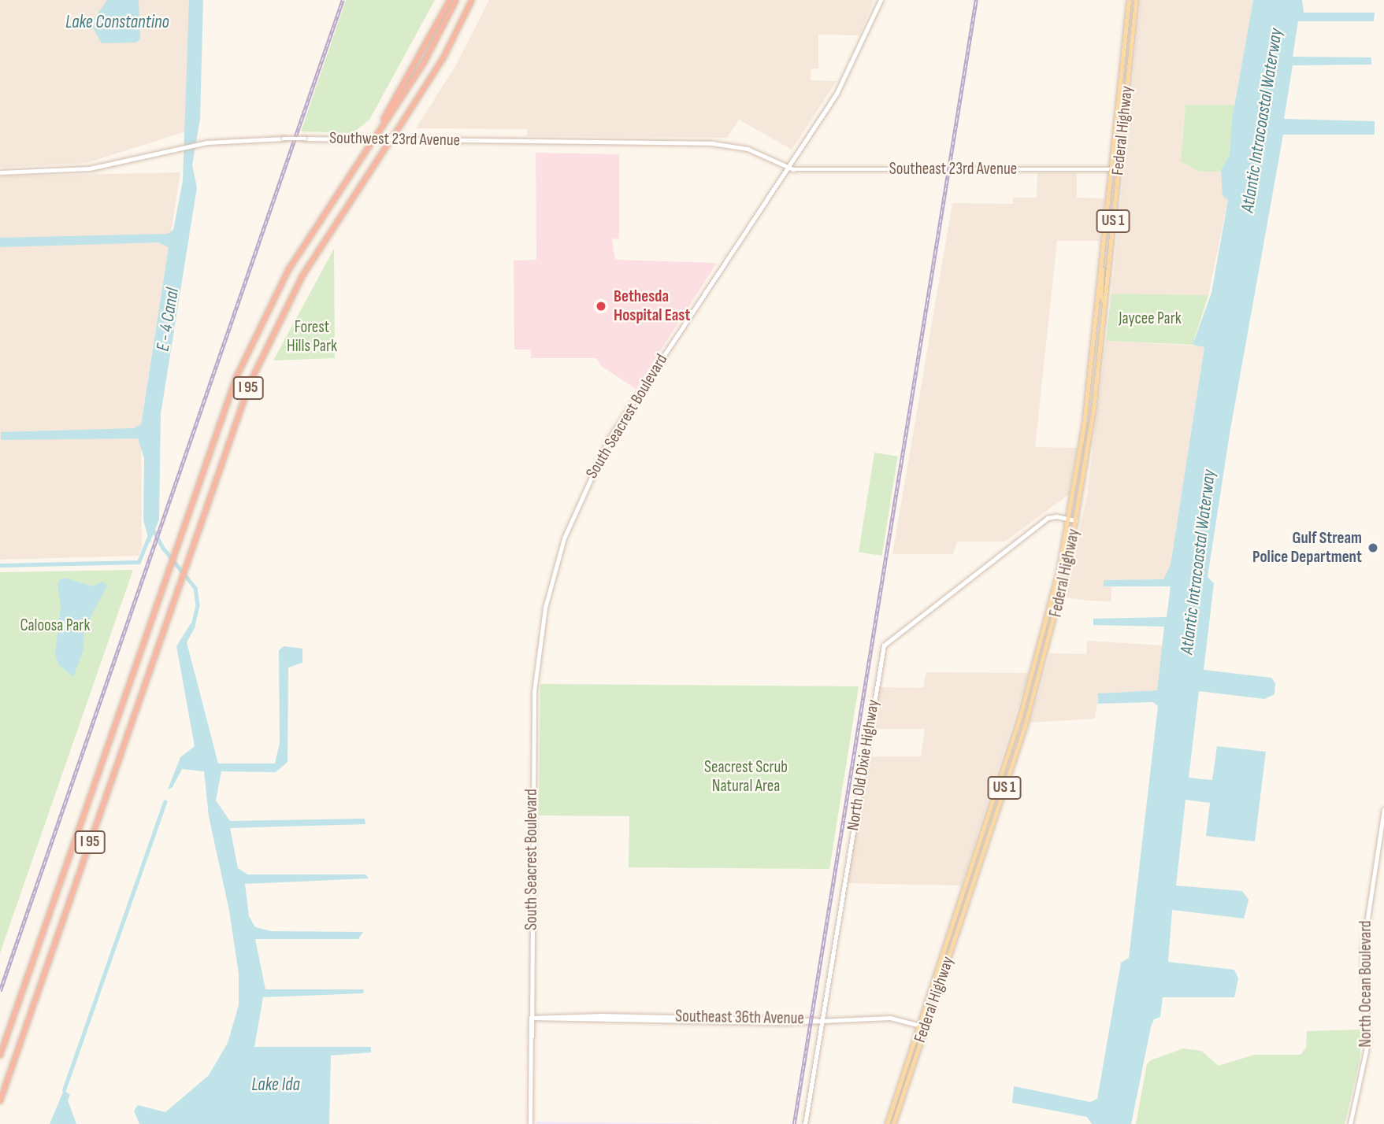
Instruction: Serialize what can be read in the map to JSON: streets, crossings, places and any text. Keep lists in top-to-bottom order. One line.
{"streets":{"highway":["I 95"],"main road":["Federal Highway","US 1"],"street":["Southwest 23rd Avenue","Southeast 23rd Avenue","South Seacrest Boulevard","North Old Dixie Highway","North Ocean Boulevard","Southeast 36th Avenue"]},"crossings":[["Federal Highway","Southeast 23rd Avenue"],["Federal Highway","North Old Dixie Highway"],["Federal Highway","Southeast 36th Avenue"],["Southwest 23rd Avenue","Southeast 23rd Avenue"],["Southwest 23rd Avenue","South Seacrest Boulevard"],["Southeast 23rd Avenue","South Seacrest Boulevard"],["South Seacrest Boulevard","Southeast 36th Avenue"],["North Old Dixie Highway","Southeast 36th Avenue"]],"water":["Lake Constantino","Atlantic Intracoastal Waterway","E - 4 Canal","Lake Ida"],"parks":["Jaycee Park","Forest Hills Park","Caloosa Park","Seacrest Scrub Natural Area"],"places":["Bethesda Hospital East","Gulf Stream Police Department"]}
